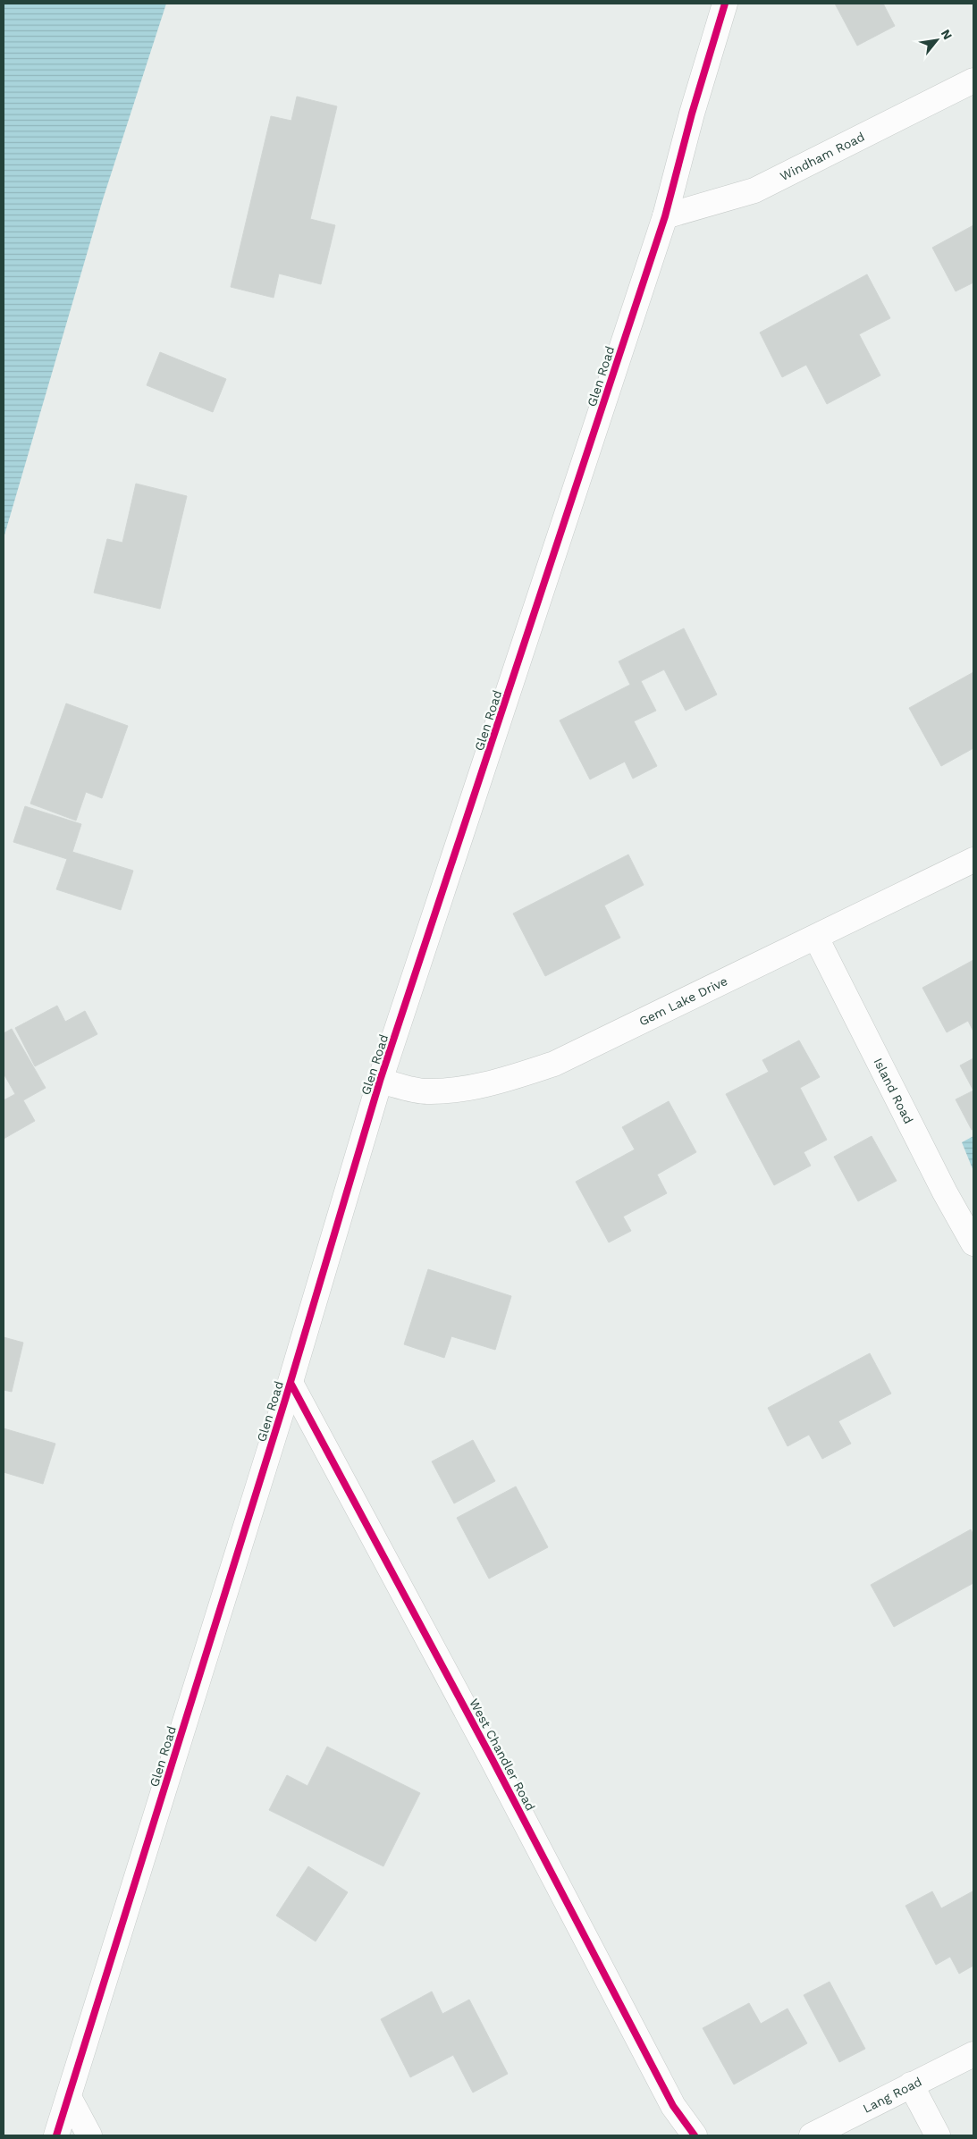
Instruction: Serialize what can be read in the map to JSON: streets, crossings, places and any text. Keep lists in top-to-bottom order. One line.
{"streets":{"street":["Windham Road","Glen Road","Gem Lake Drive","Island Road","West Chandler Road","Lang Road"]},"crossings":[["Windham Road","Glen Road"],["Glen Road","Gem Lake Drive"],["Glen Road","West Chandler Road"],["Gem Lake Drive","Island Road"]],"north":"top right"}
